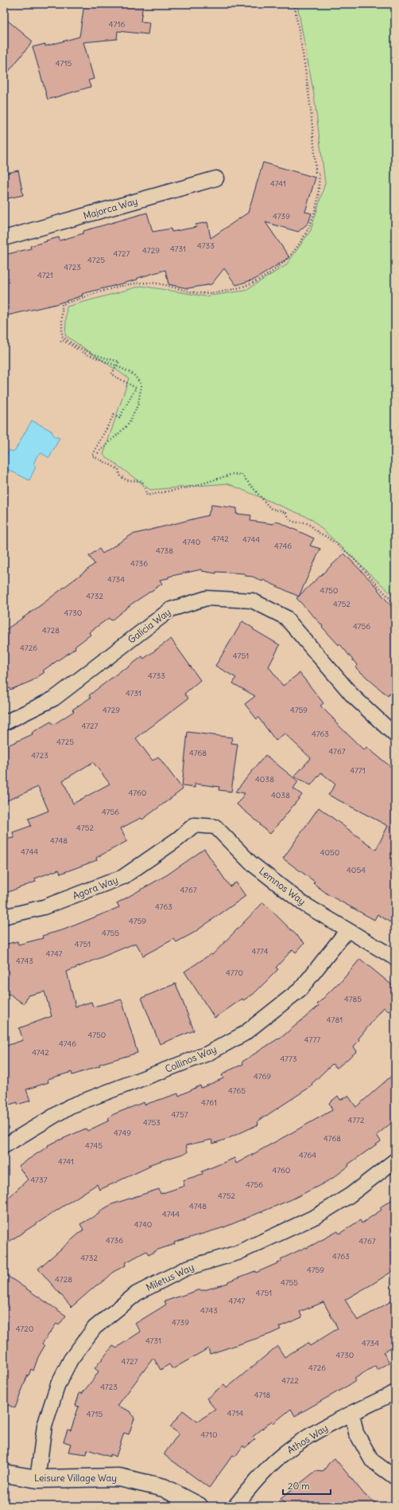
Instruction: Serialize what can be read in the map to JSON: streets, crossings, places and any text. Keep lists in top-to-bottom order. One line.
{"streets":{"street":["Majorca Way","Galicia Way","Lemnos Way","Agora Way","Collinos Way","Miletus Way","Athos Way","Leisure Village Way"]},"crossings":[["Lemnos Way","Agora Way"],["Lemnos Way","Collinos Way"],["Miletus Way","Leisure Village Way"]],"house_numbers":["4716","4715","4741","4739","4733","4731","4729","4727","4725","4723","4721","4742","4744","4740","4746","4738","4736","4734","4750","4732","4752","4730","4756","4728","4726","4751","4733","4731","4729","4759","4727","4763","4725","4767","4768","4723","4771","4038","4760","4038","4756","4752","4748","4744","4050","4054","4767","4763","4759","4755","4751","4774","4747","4743","4770","4785","4781","4750","4777","4746","4742","4773","4769","4765","4761","4757","4772","4753","4749","4768","4745","4764","4741","4760","4737","4756","4752","4748","4744","4740","4736","4767","4763","4732","4759","4728","4755","4751","4747","4743","4739","4720","4731","4734","4730","4727","4726","4722","4723","4718","4714","4715","4710"],"scale_bar":"20 m"}
